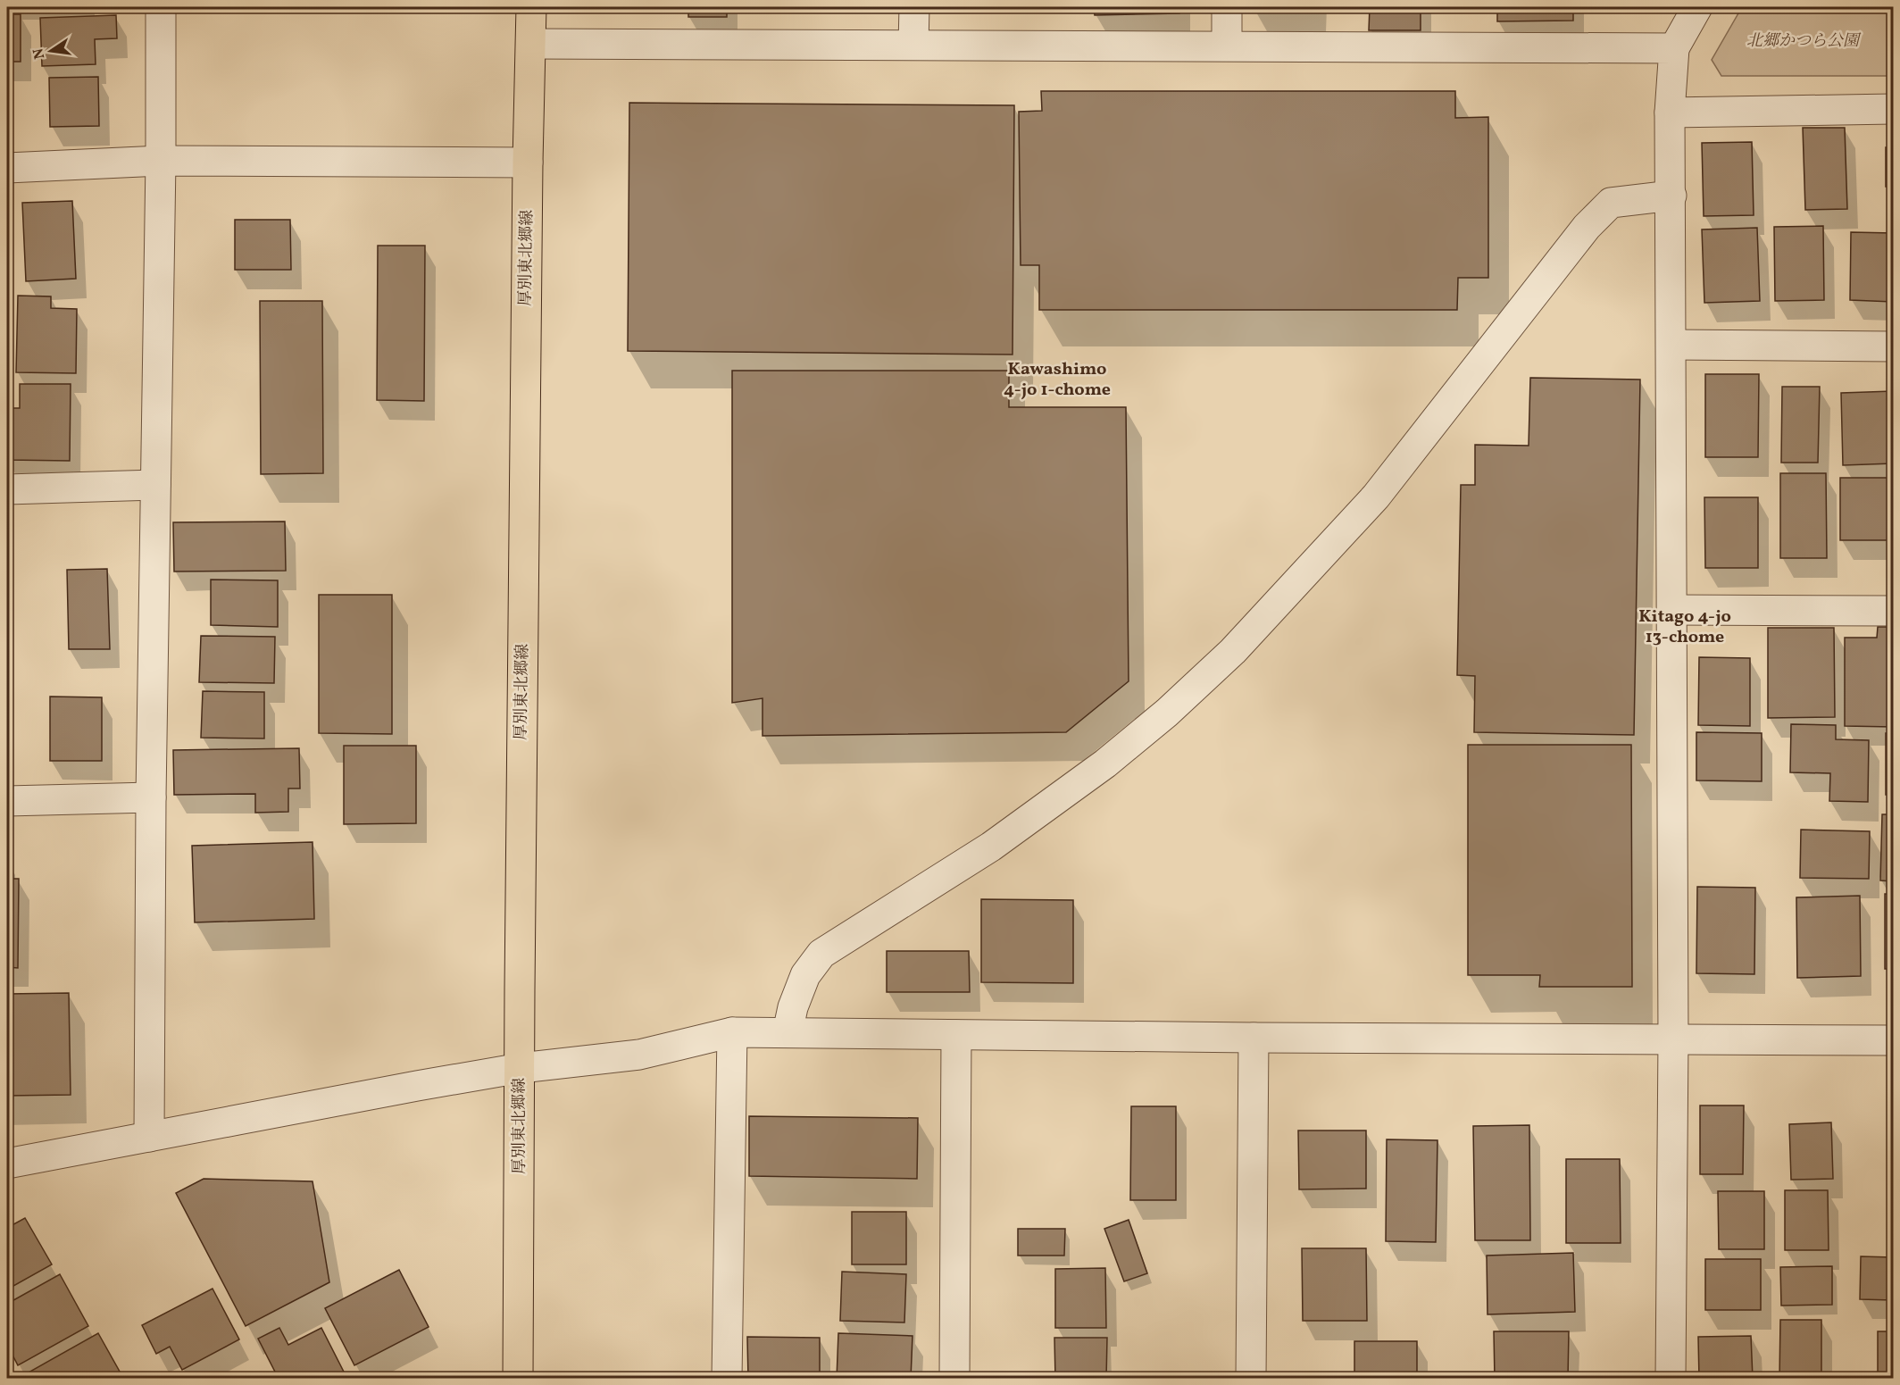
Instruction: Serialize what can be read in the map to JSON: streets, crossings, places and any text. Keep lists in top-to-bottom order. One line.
{"streets":{"main road":["厚別東北郷線"]},"districts":["Kawashimo 4-jo 1-chome","Kitago 4-jo 13-chome"],"parks":["北郷かつら公園"],"north":"left"}
